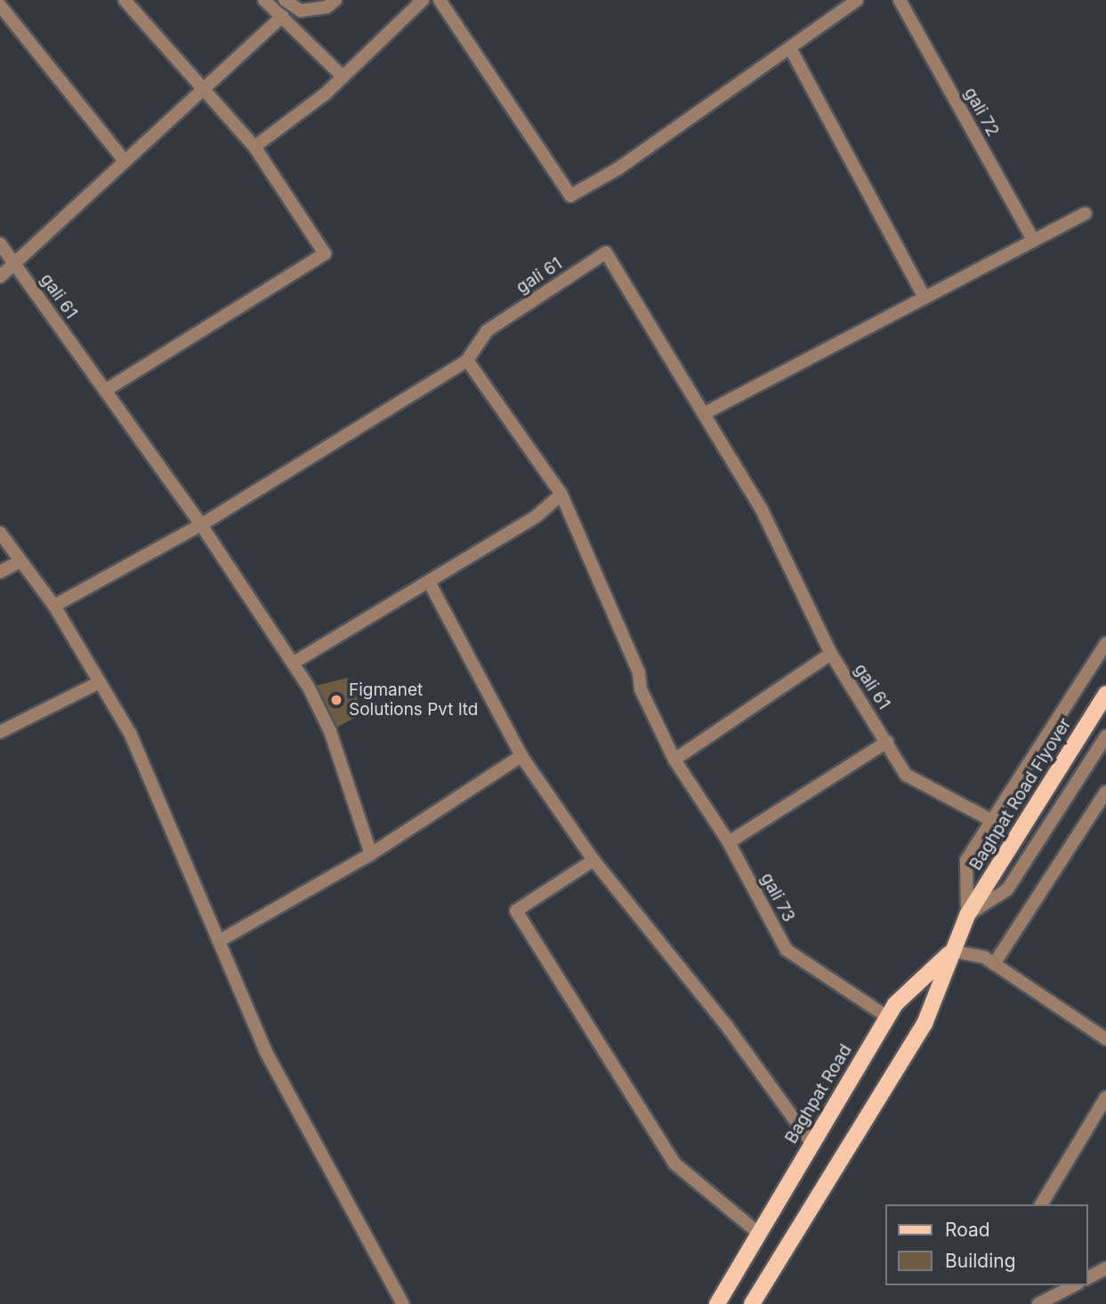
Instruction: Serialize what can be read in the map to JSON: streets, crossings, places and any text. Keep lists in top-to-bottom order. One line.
{"streets":{"main road":["Baghpat Road Flyover","Baghpat Road"],"street":["gali 72","gali 61","gali 73"]},"crossings":[["gali 61","gali 73"],["Baghpat Road Flyover","Baghpat Road"],["gali 73","Baghpat Road"]],"places":["Figmanet Solutions Pvt ltd"],"legend":["Road","Building"]}
